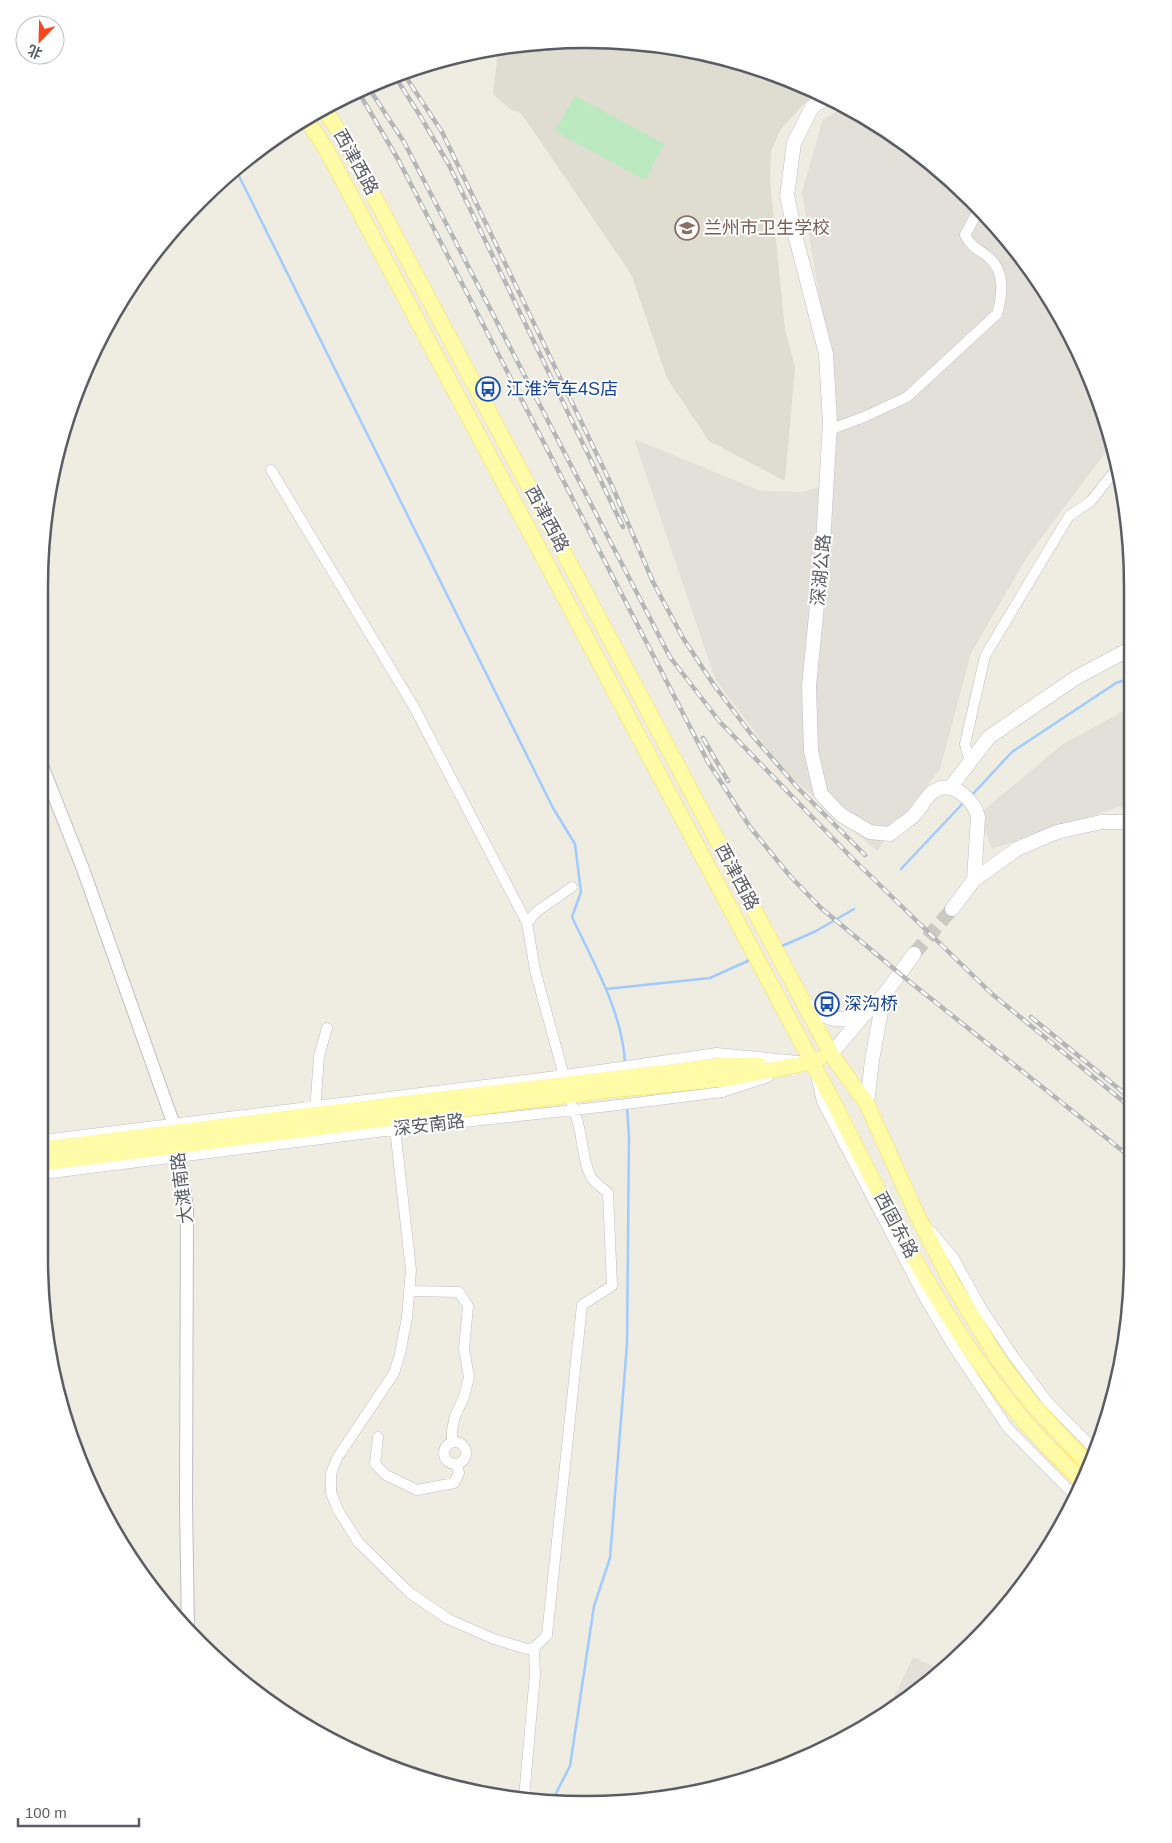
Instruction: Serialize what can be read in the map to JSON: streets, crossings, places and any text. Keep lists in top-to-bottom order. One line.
{"streets":{"main road":["西津西路","深湖公路","深安南路","西固东路"],"street":["大滩南路"]},"crossings":[["西津西路","西固东路"],["深安南路","大滩南路"],["深安南路","西固东路"]],"places":{"school or university":["兰州市卫生学校"],"bus stop":["江淮汽车4S店","深沟桥"]},"scale_bar":"100 m","north":"bottom left"}
